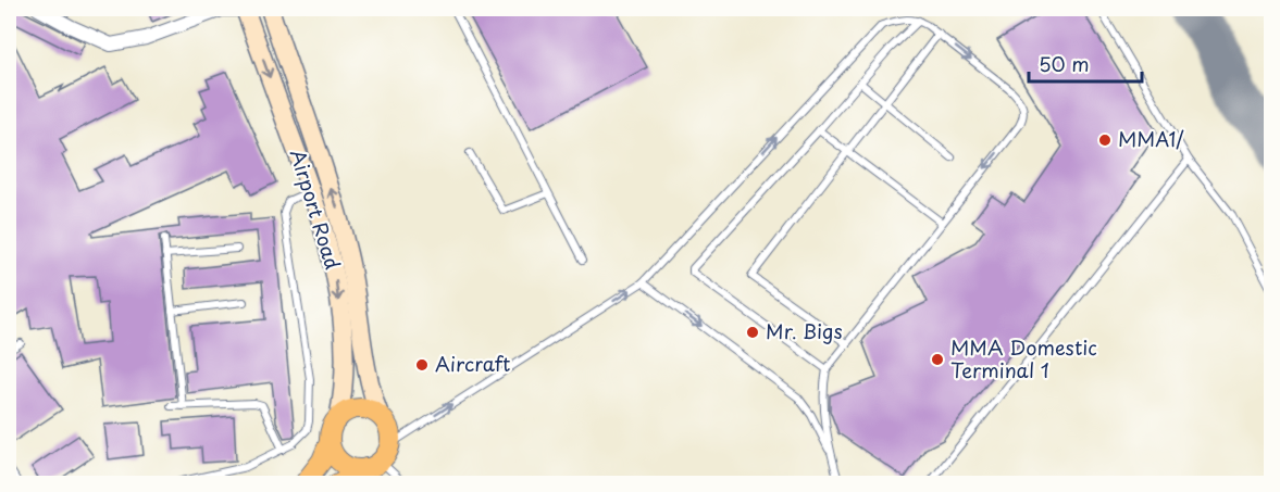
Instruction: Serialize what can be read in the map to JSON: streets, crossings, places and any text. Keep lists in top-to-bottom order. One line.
{"streets":{"main road":["Airport Road"]},"places":["MMA1/","Mr. Bigs","MMA Domestic Terminal 1","Aircraft"],"scale_bar":"50 m"}
